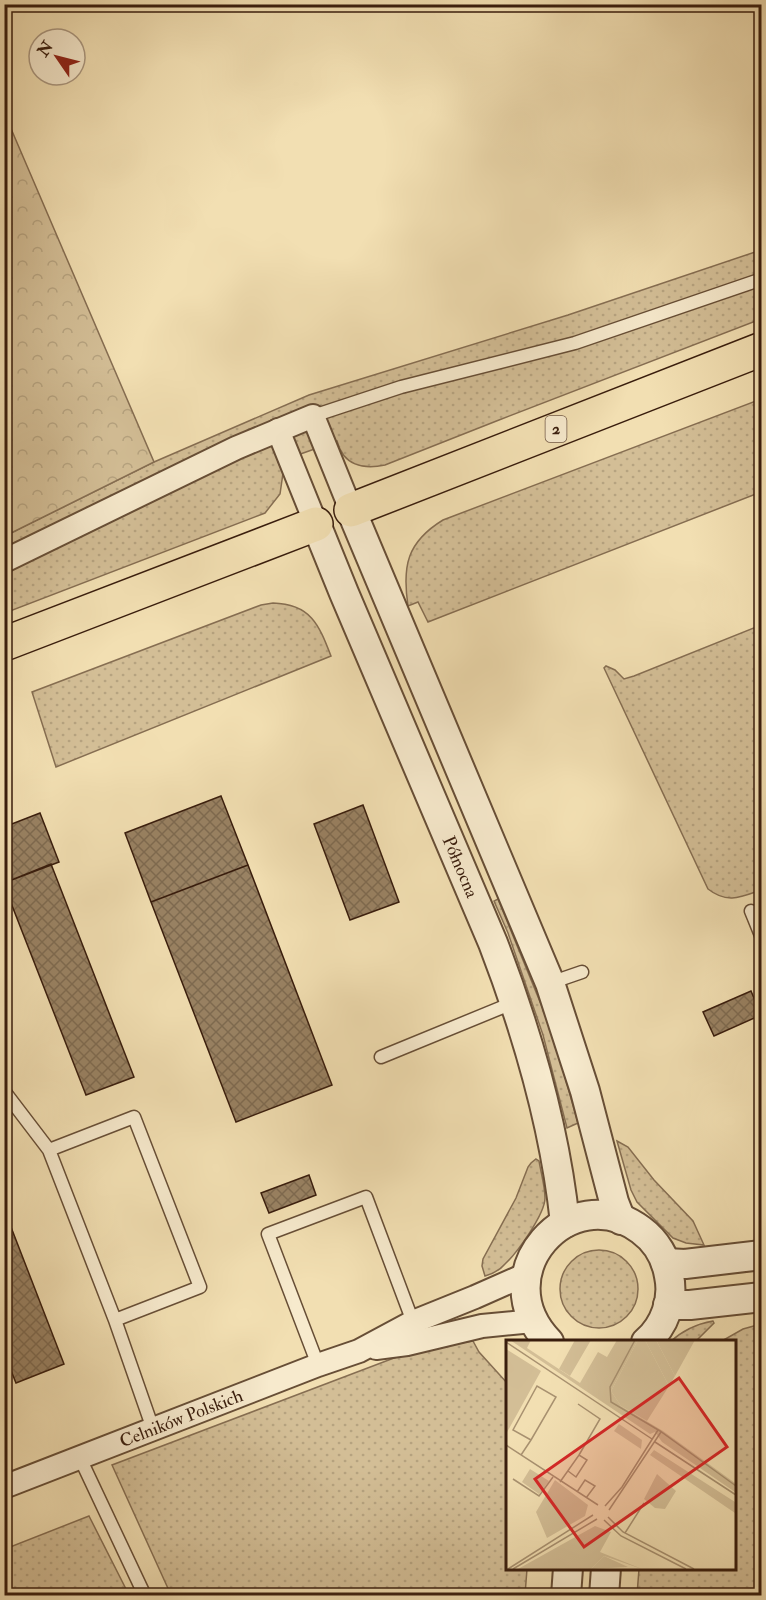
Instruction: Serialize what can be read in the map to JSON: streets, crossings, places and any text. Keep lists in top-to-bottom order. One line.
{"streets":{"highway":["2"],"street":["Północna","Celników Polskich"]},"crossings":[["2","Północna"]],"north":"top left"}
